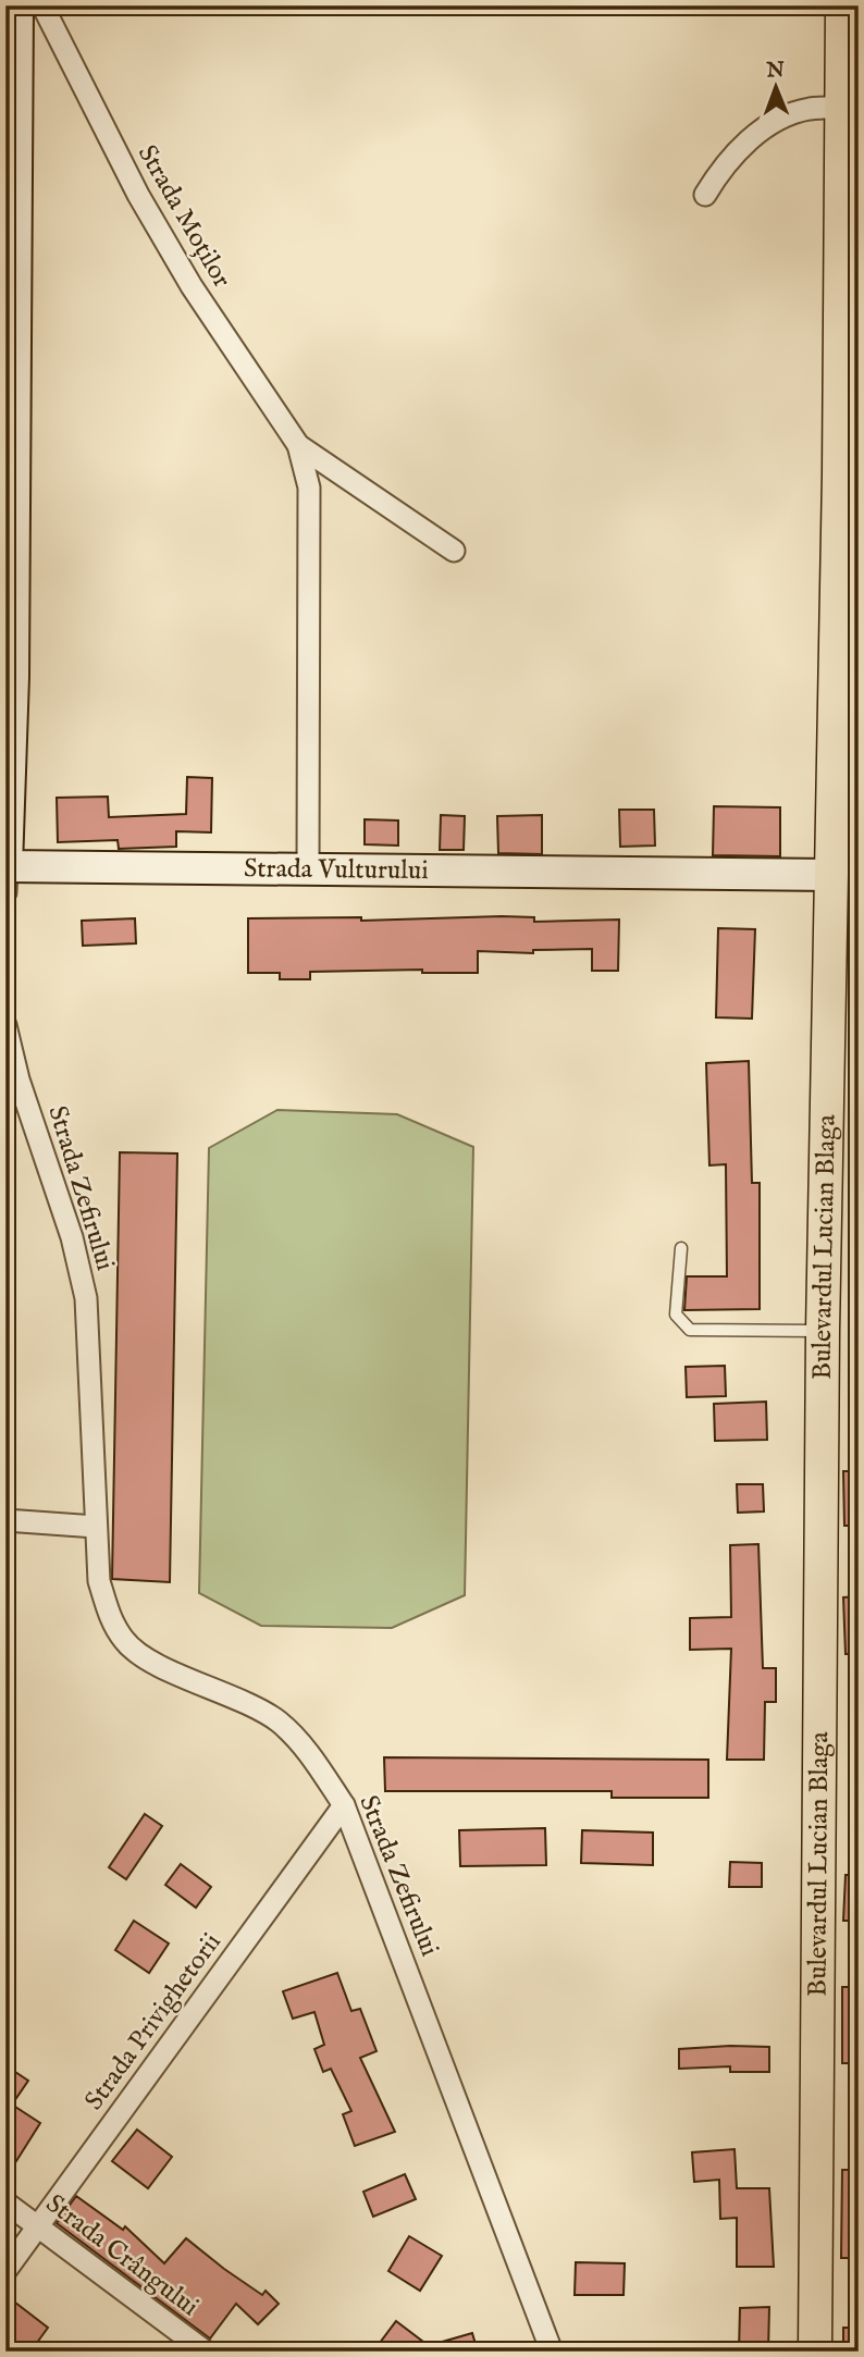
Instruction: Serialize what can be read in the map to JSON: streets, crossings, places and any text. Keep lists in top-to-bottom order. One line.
{"streets":{"main road":["Bulevardul Lucian Blaga"],"street":["Strada Moților","Strada Vulturului","Strada Zefirului","Strada Privighetorii","Strada Crângului"]},"crossings":[["Strada Moților","Strada Vulturului"],["Strada Vulturului","Bulevardul Lucian Blaga"],["Strada Zefirului","Strada Privighetorii"],["Strada Privighetorii","Strada Crângului"]],"north":"top"}
